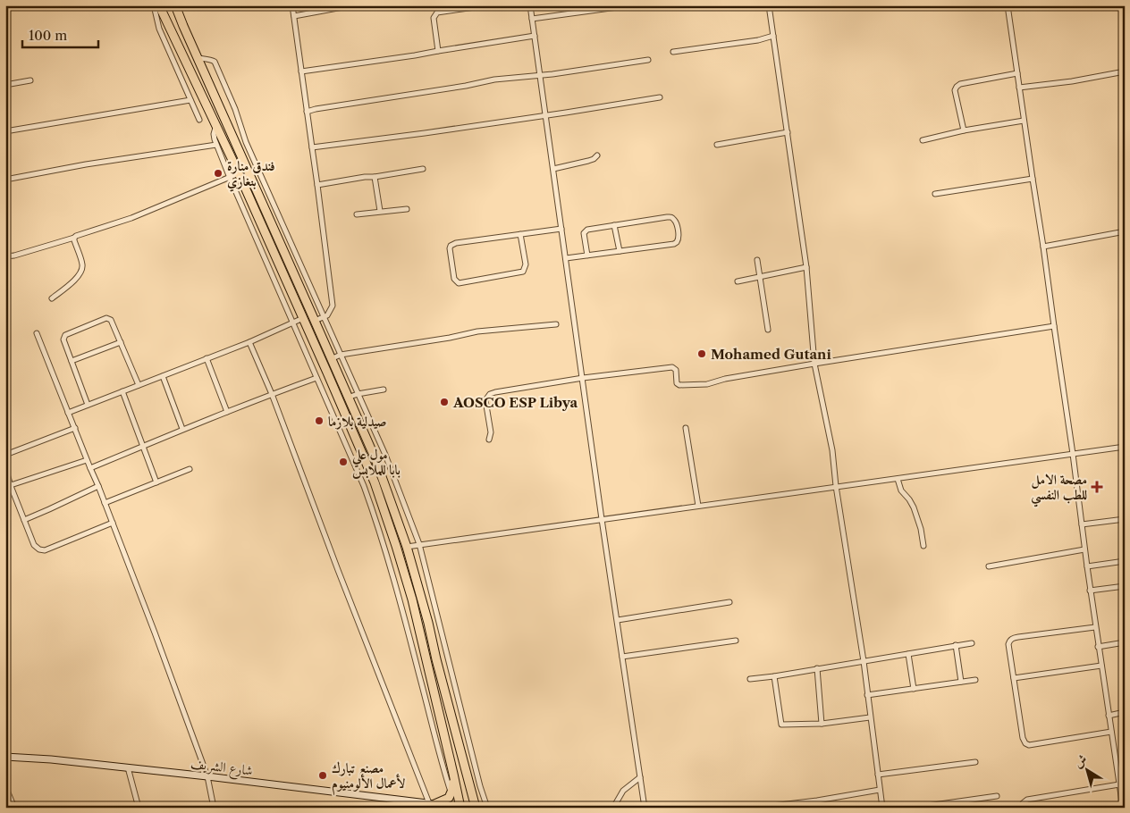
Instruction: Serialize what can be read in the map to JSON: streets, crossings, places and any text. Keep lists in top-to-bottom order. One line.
{"streets":{"main road":["شارع الشريف"]},"places":{"other":["فندق منارة بنغازي","Mohamed Gutani","AOSCO ESP Libya","صيدلية بلازما","مول علي بابا للملابس","مصنع تبارك لأعمال الألومنيوم"],"health":["مصحة الامل للطب النفسي"]},"scale_bar":"100 m","north":"top left"}
